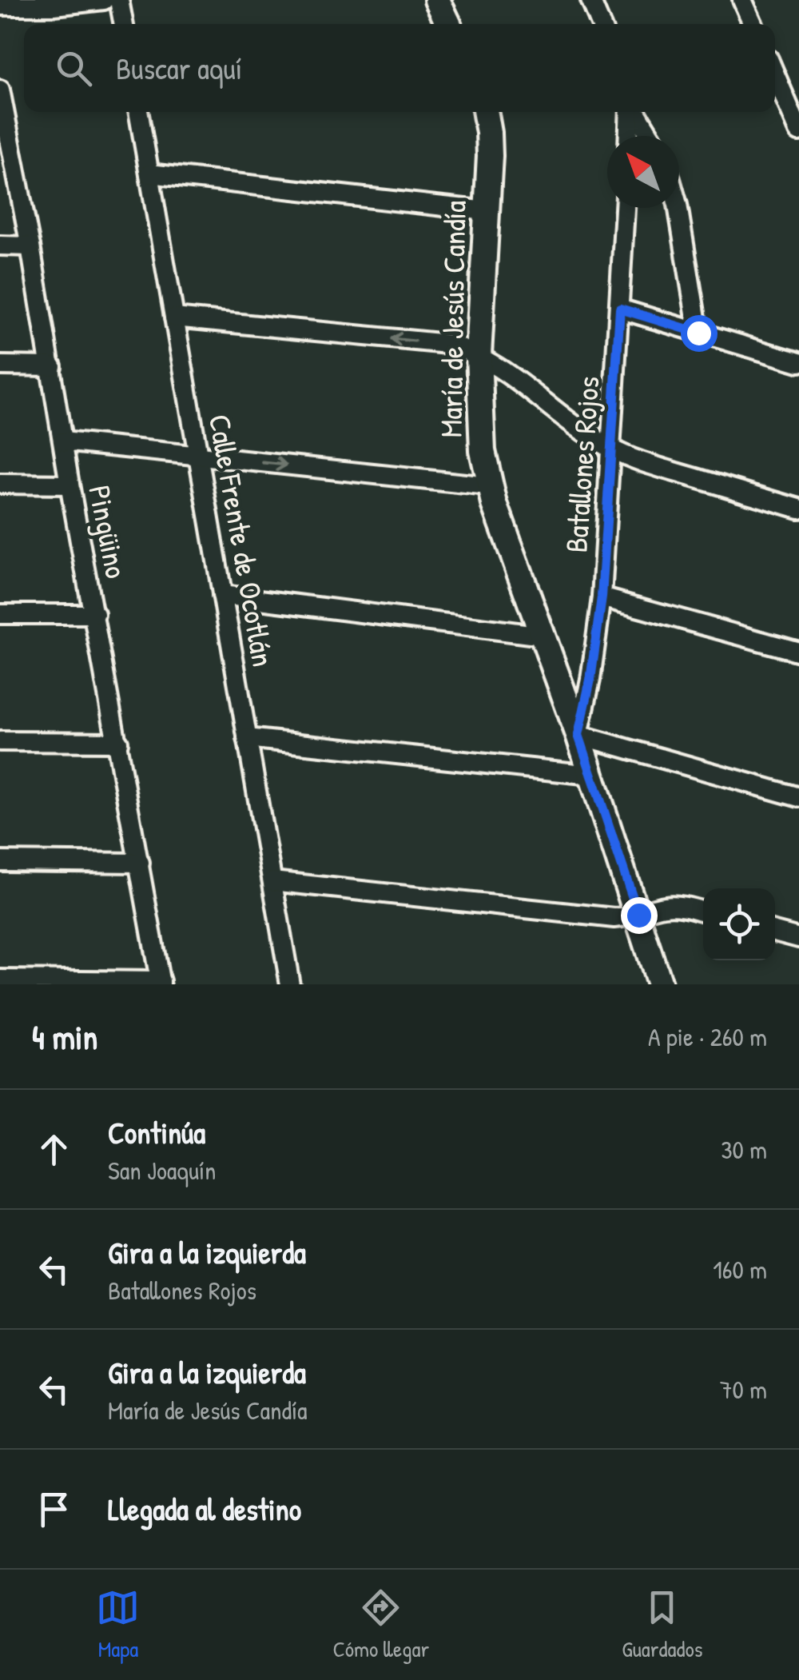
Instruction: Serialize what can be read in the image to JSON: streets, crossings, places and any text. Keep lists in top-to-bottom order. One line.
{"streets":{"street":["María de Jesús Candía","Batallones Rojos","Pingüino","Calle Frente de Ocotlán"]},"crossings":[["María de Jesús Candía","Batallones Rojos"]],"north":"top left","page":{"search":"Buscar aquí","heading":["4 min","A pie · 260 m"],"list":[["Continúa","San Joaquín","30 m"],["Gira a la izquierda","Batallones Rojos","160 m"],["Gira a la izquierda","María de Jesús Candía","70 m"],"Llegada al destino"],"nav":["Mapa","Cómo llegar","Guardados"]}}
